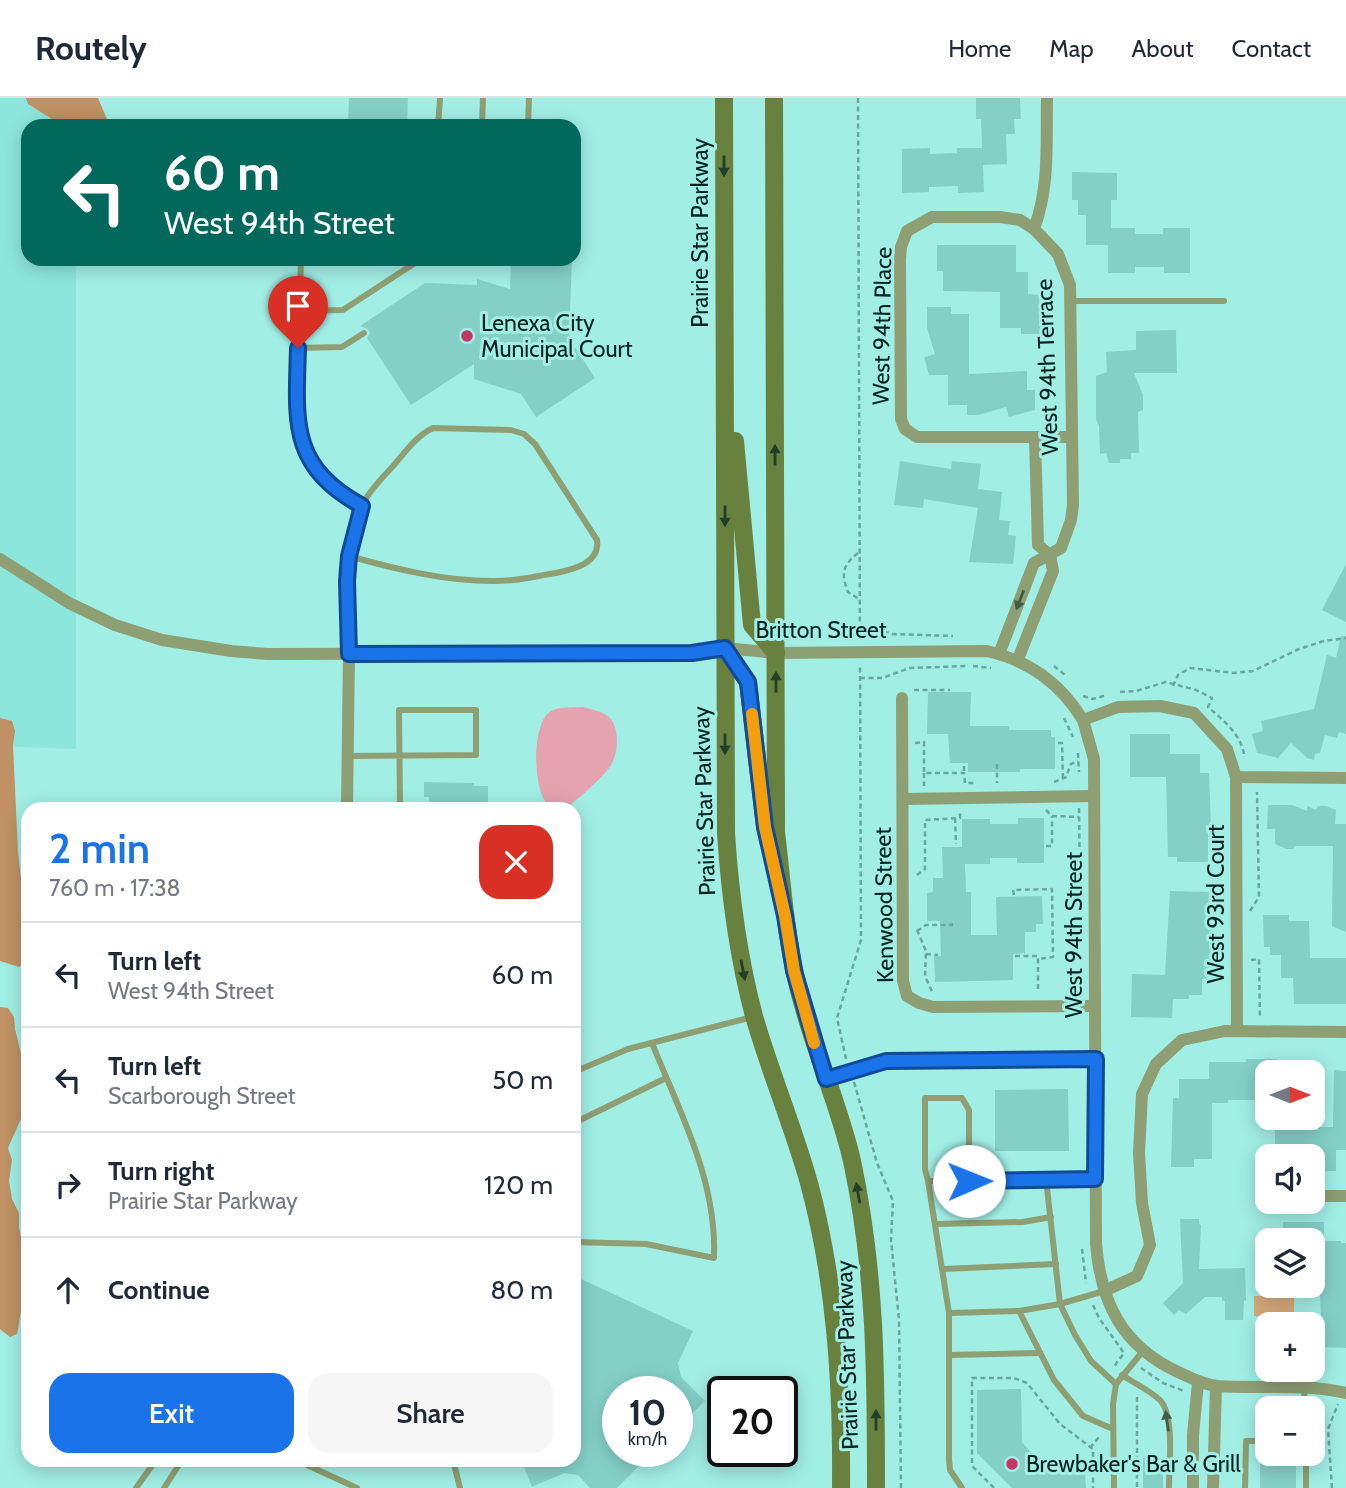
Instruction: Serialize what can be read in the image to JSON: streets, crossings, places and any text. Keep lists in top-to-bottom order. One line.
{"streets":{"main road":["Prairie Star Parkway"],"street":["West 94th Place","West 94th Terrace","Britton Street","West 93rd Court","Kenwood Street","West 94th Street"]},"crossings":[["Prairie Star Parkway","Britton Street"],["West 94th Place","West 94th Terrace"],["West 94th Terrace","Britton Street"],["Britton Street","West 94th Street"],["Kenwood Street","West 94th Street"]],"places":["Lenexa City Municipal Court","Brewbaker's Bar & Grill"],"north":"right","page":{"header":"Routely","nav":["Home","Map","About","Contact"],"turn":["60 m","West 94th Street"],"heading":["2 min","760 m · 17:38"],"list":[{"name":"Turn left","note":"West 94th Street","value":"60 m"},{"name":"Turn left","note":"Scarborough Street","value":"50 m"},{"name":"Turn right","note":"Prairie Star Parkway","value":"120 m"},{"name":"Continue","value":"80 m"}],"map_buttons":["+","−"],"buttons":["Exit","Share"],"speed":"10 km/h","limit":"20"}}
